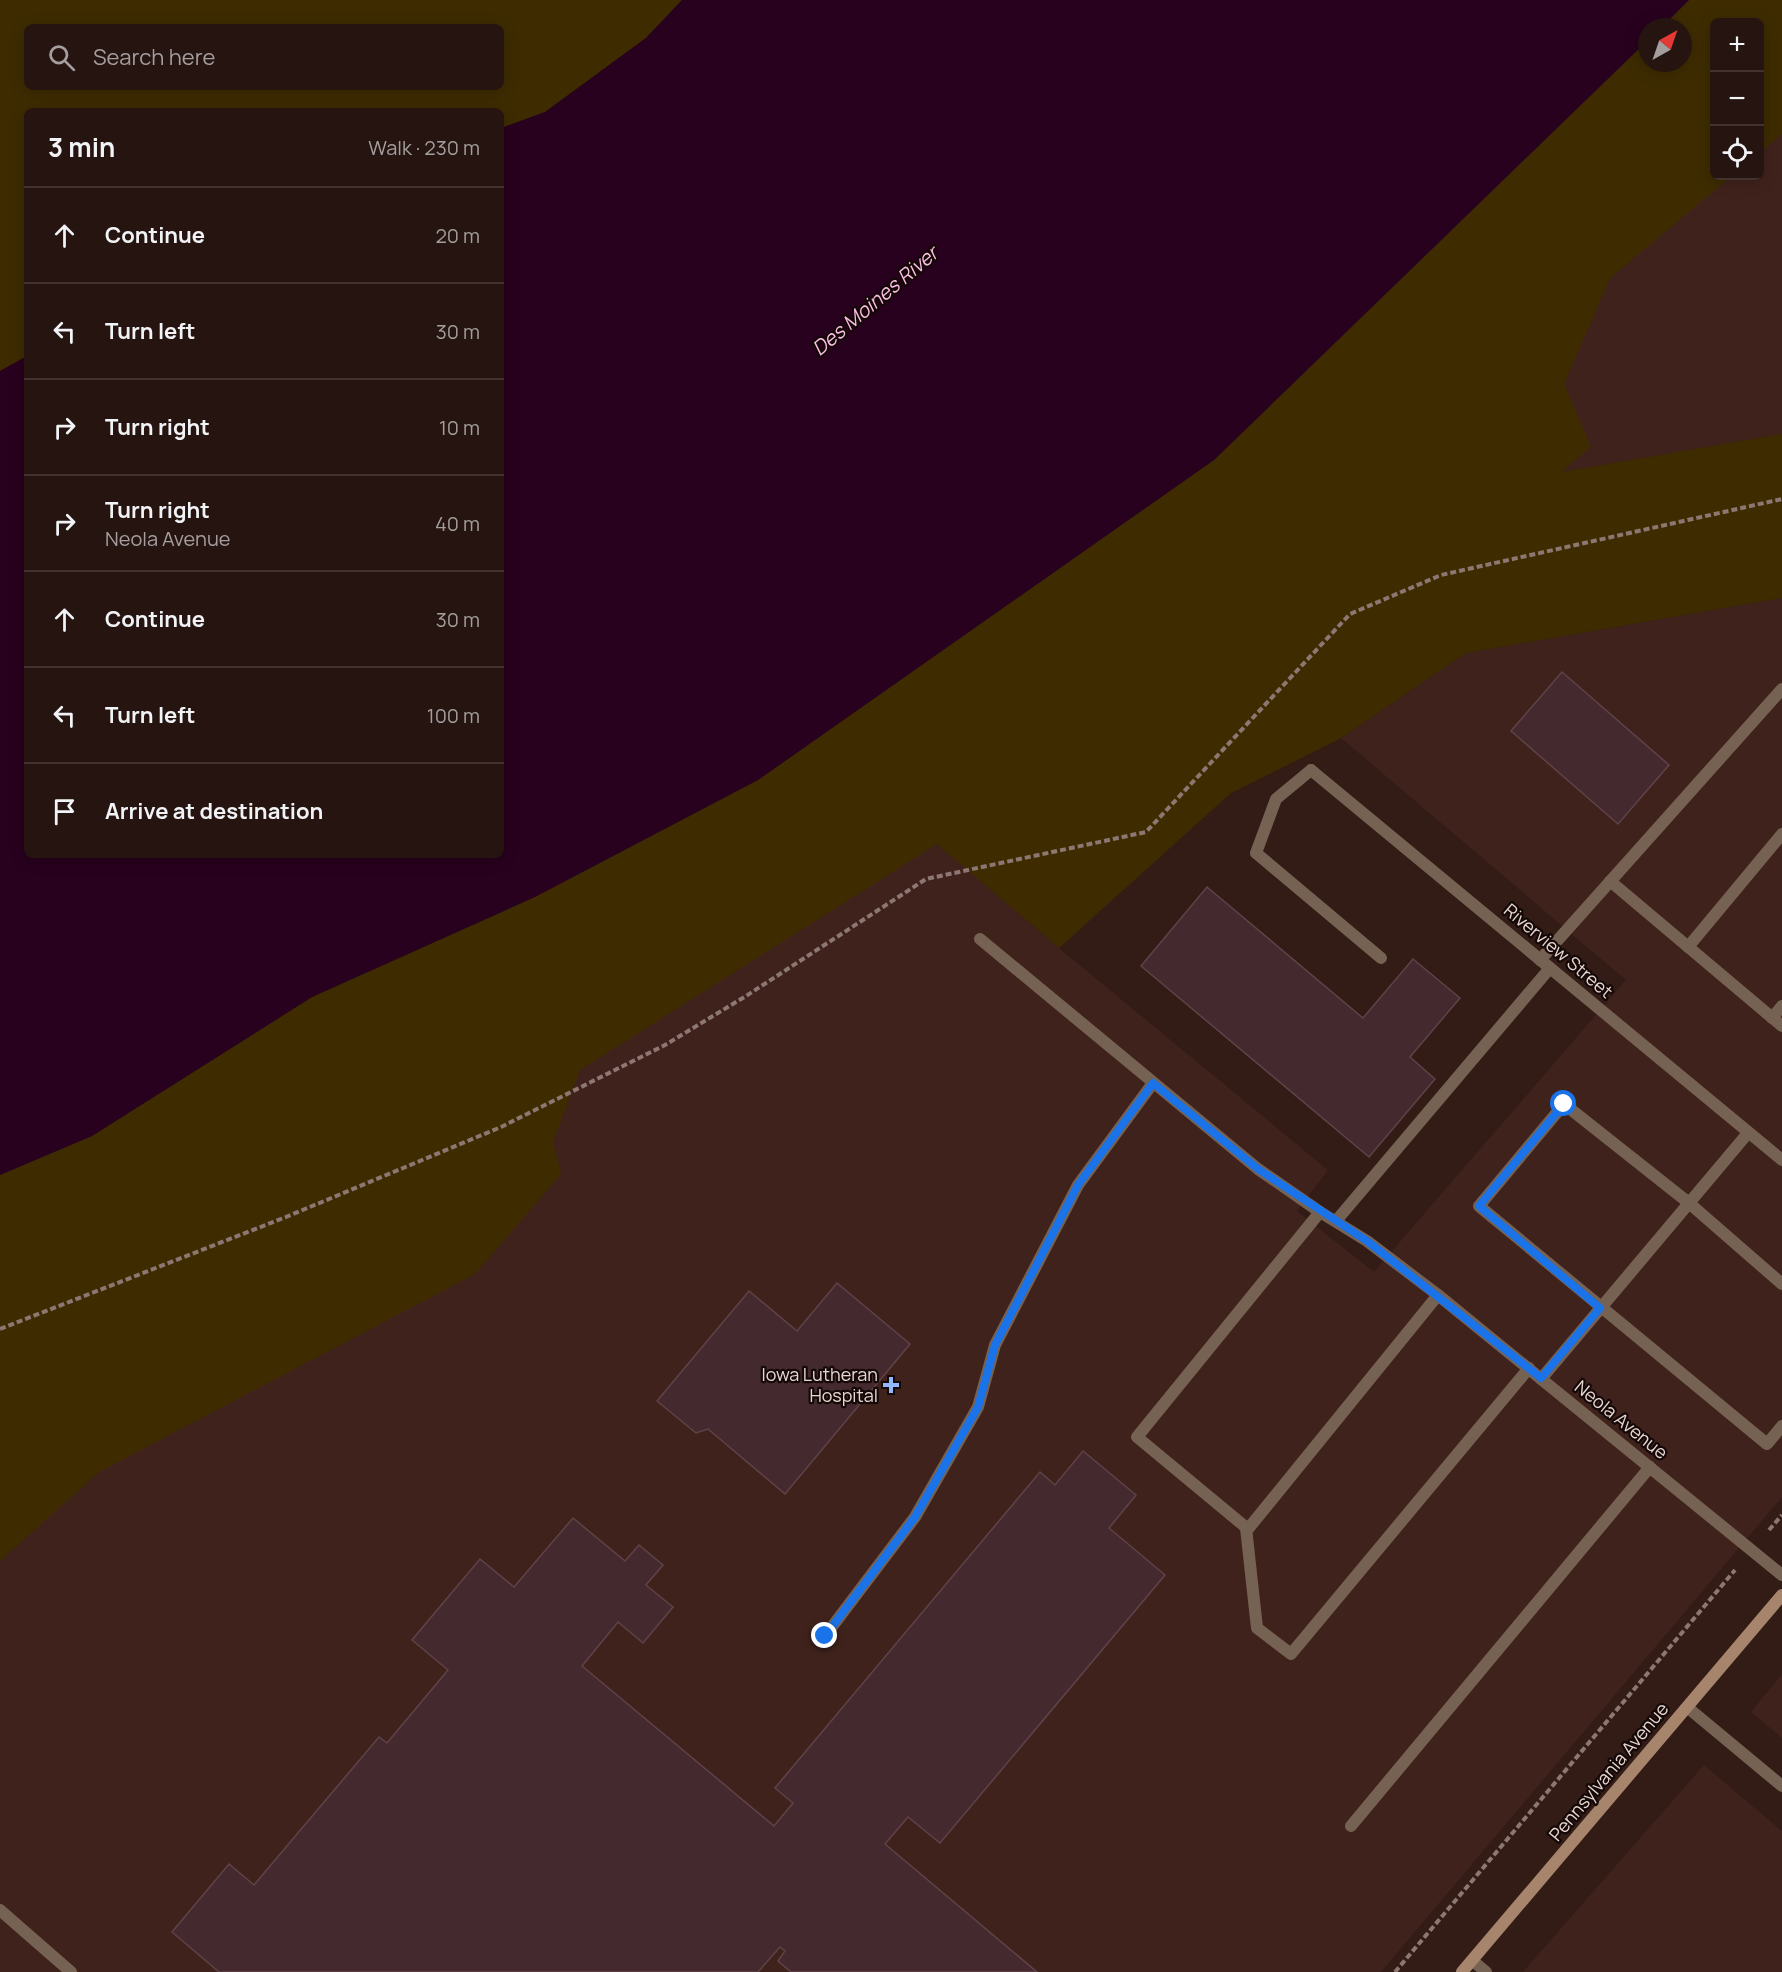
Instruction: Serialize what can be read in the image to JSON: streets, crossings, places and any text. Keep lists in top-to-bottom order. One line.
{"streets":{"street":["Riverview Street","Neola Avenue","Pennsylvania Avenue"]},"water":["Des Moines River"],"places":{"health":["Iowa Lutheran Hospital"]},"north":"top right","page":{"map_buttons":["+","−"],"search":"Search here","heading":["3 min","Walk · 230 m"],"list":[["Continue","20 m"],["Turn left","30 m"],["Turn right","10 m"],["Turn right","Neola Avenue","40 m"],["Continue","30 m"],["Turn left","100 m"],"Arrive at destination"]}}
